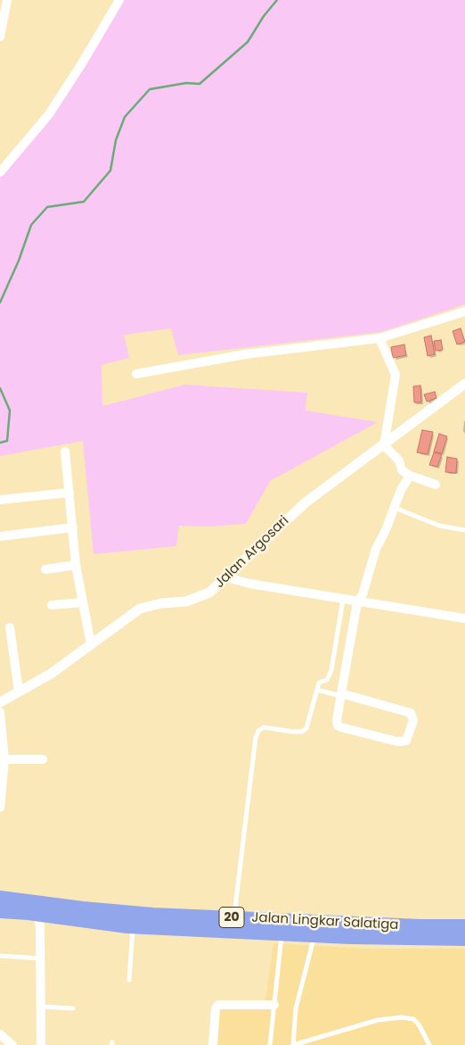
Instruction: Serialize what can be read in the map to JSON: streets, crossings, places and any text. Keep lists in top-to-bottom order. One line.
{"streets":{"highway":["20","Jalan Lingkar Salatiga"],"street":["Jalan Argosari"]}}
